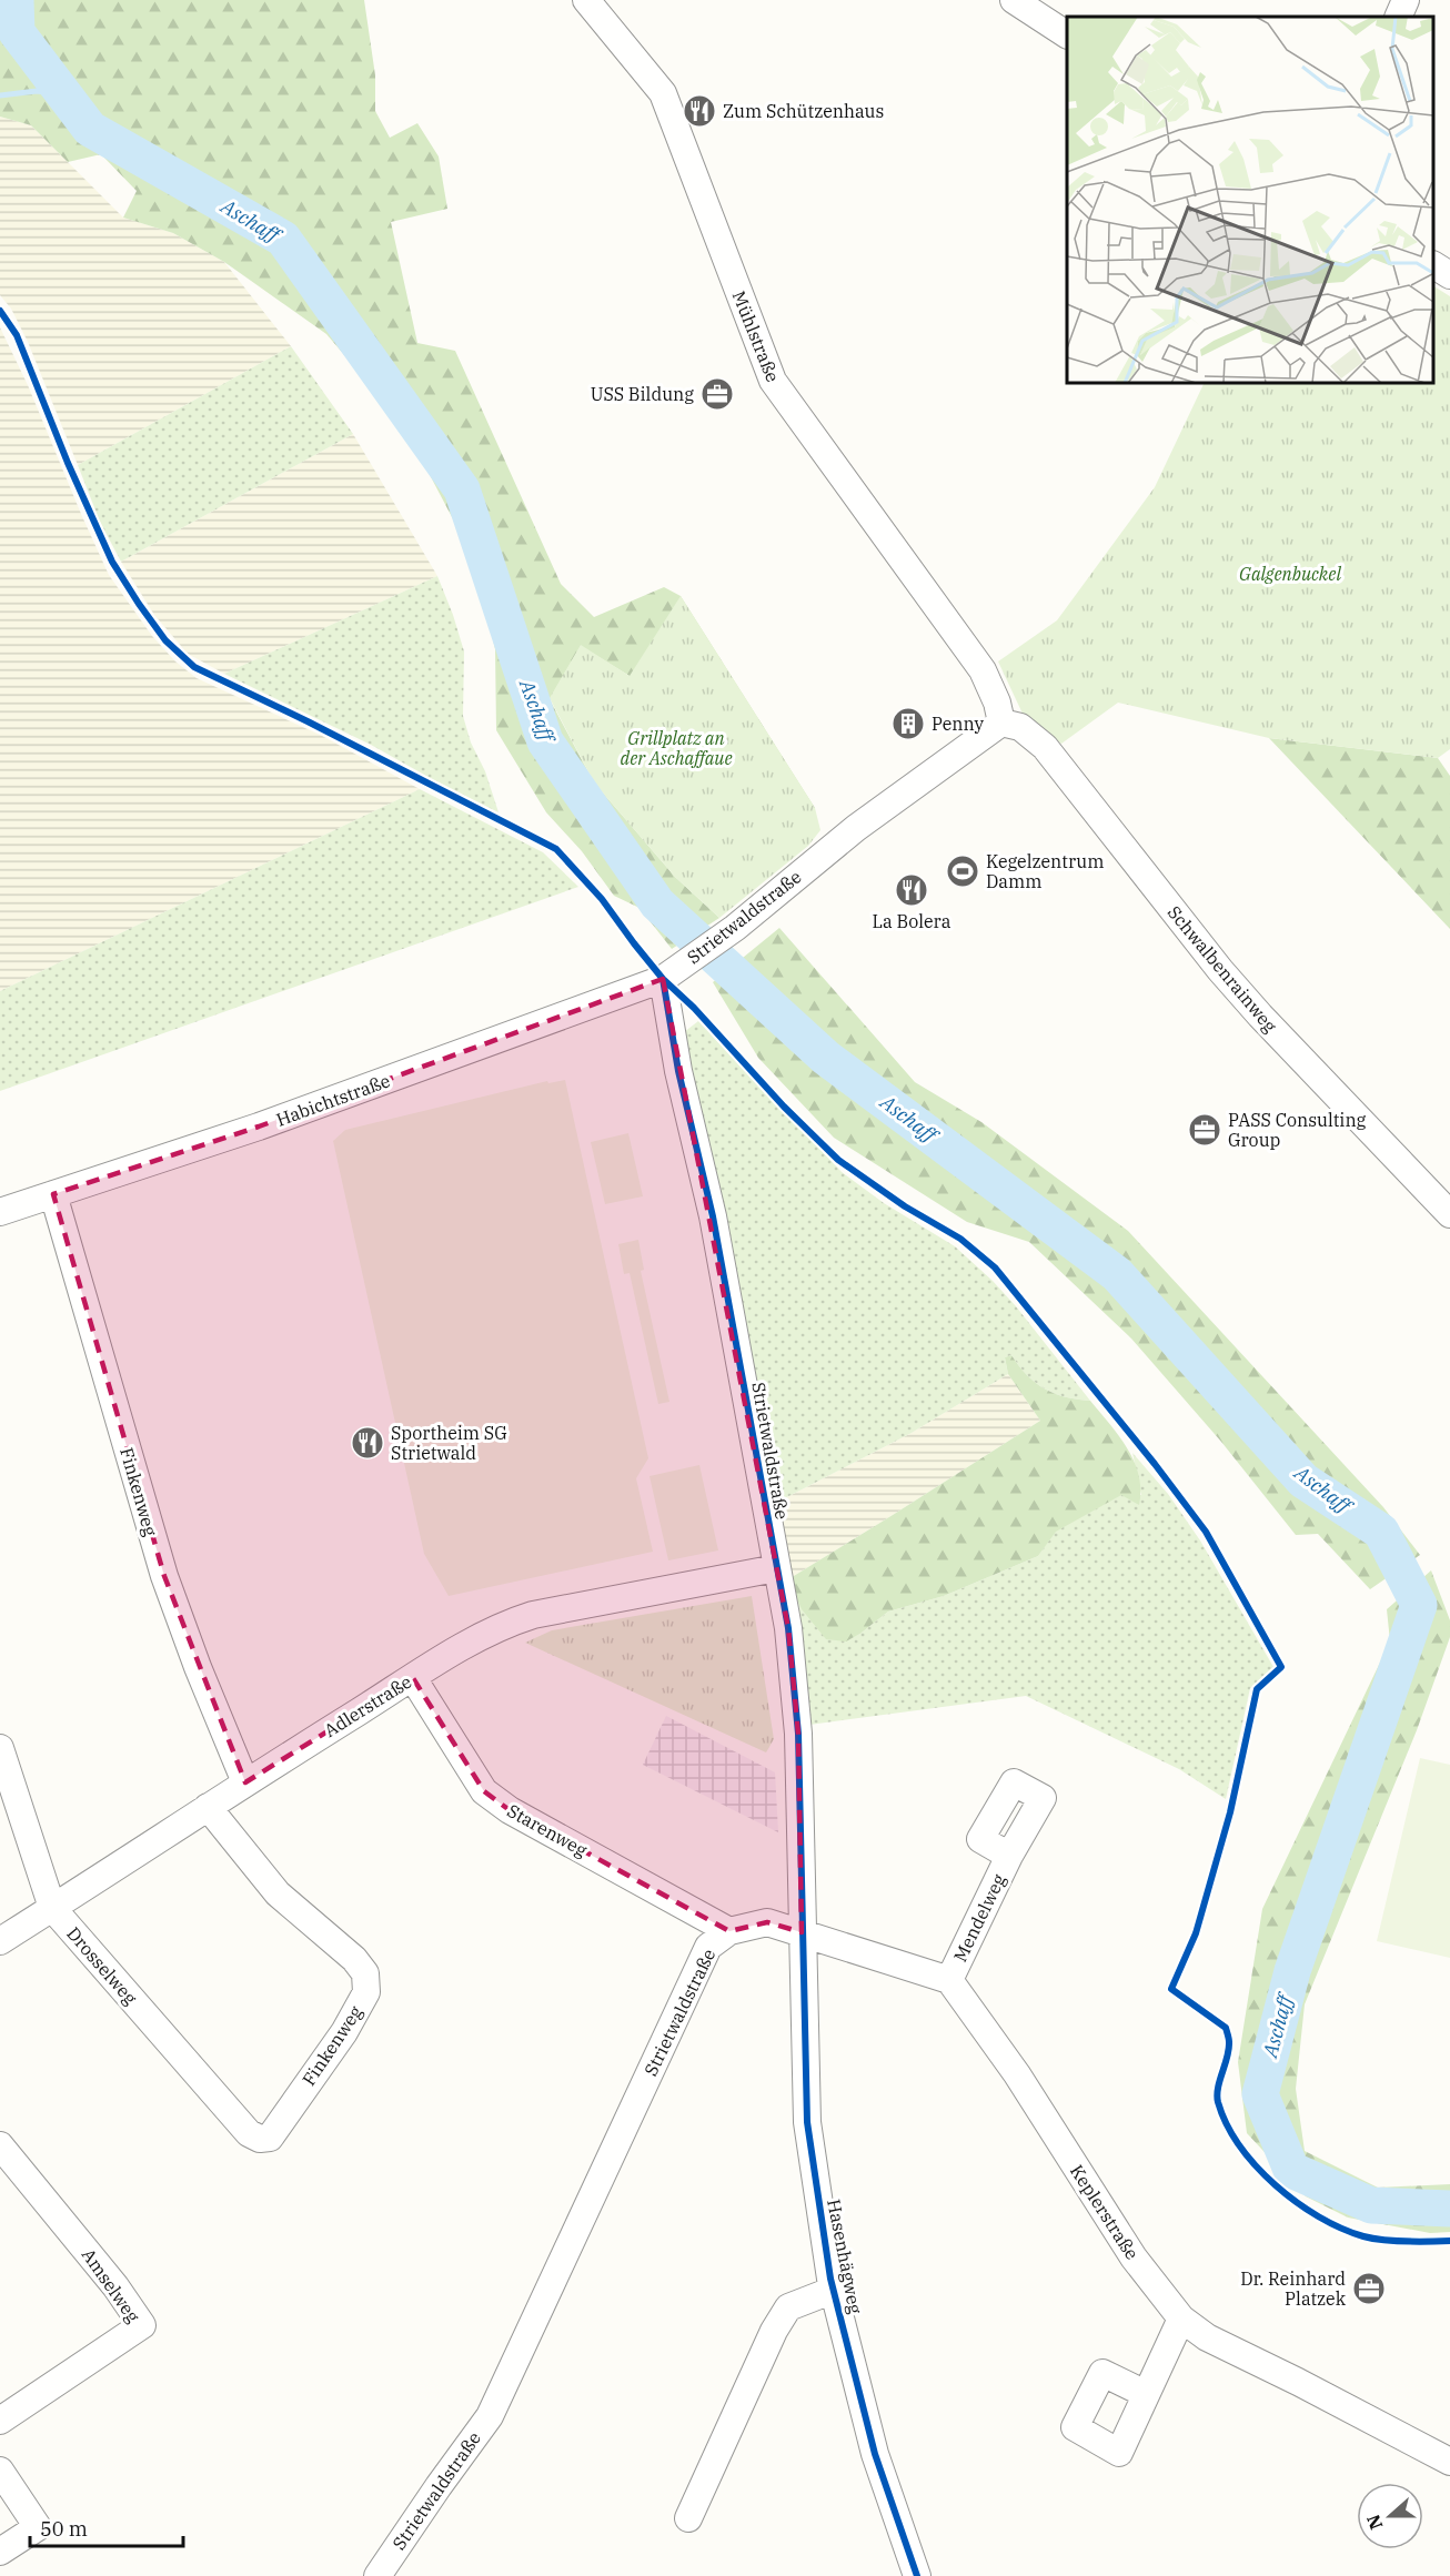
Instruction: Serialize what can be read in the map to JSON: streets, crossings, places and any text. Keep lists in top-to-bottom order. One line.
{"streets":{"street":["Mühlstraße","Strietwaldstraße","Schwalbenrainweg","Habichtstraße","Finkenweg","Adlerstraße","Starenweg","Mendelweg","Drosselweg","Keplerstraße","Hasenhägweg","Amselweg"]},"crossings":[["Mühlstraße","Strietwaldstraße"],["Mühlstraße","Schwalbenrainweg"],["Strietwaldstraße","Schwalbenrainweg"],["Strietwaldstraße","Habichtstraße"],["Strietwaldstraße","Adlerstraße"],["Strietwaldstraße","Starenweg"],["Strietwaldstraße","Hasenhägweg"],["Habichtstraße","Finkenweg"],["Finkenweg","Adlerstraße"],["Finkenweg","Drosselweg"],["Adlerstraße","Starenweg"],["Adlerstraße","Drosselweg"],["Mendelweg","Keplerstraße"]],"water":["Aschaff"],"parks":["Galgenbuckel","Grillplatz an der Aschaffaue"],"places":{"restaurant":["Zum Schützenhaus","La Bolera","Sportheim SG Strietwald"],"office":["USS Bildung","PASS Consulting Group","Dr. Reinhard Platzek"],"building":["Penny"],"sports":["Kegelzentrum Damm"]},"scale_bar":"50 m","north":"left"}
